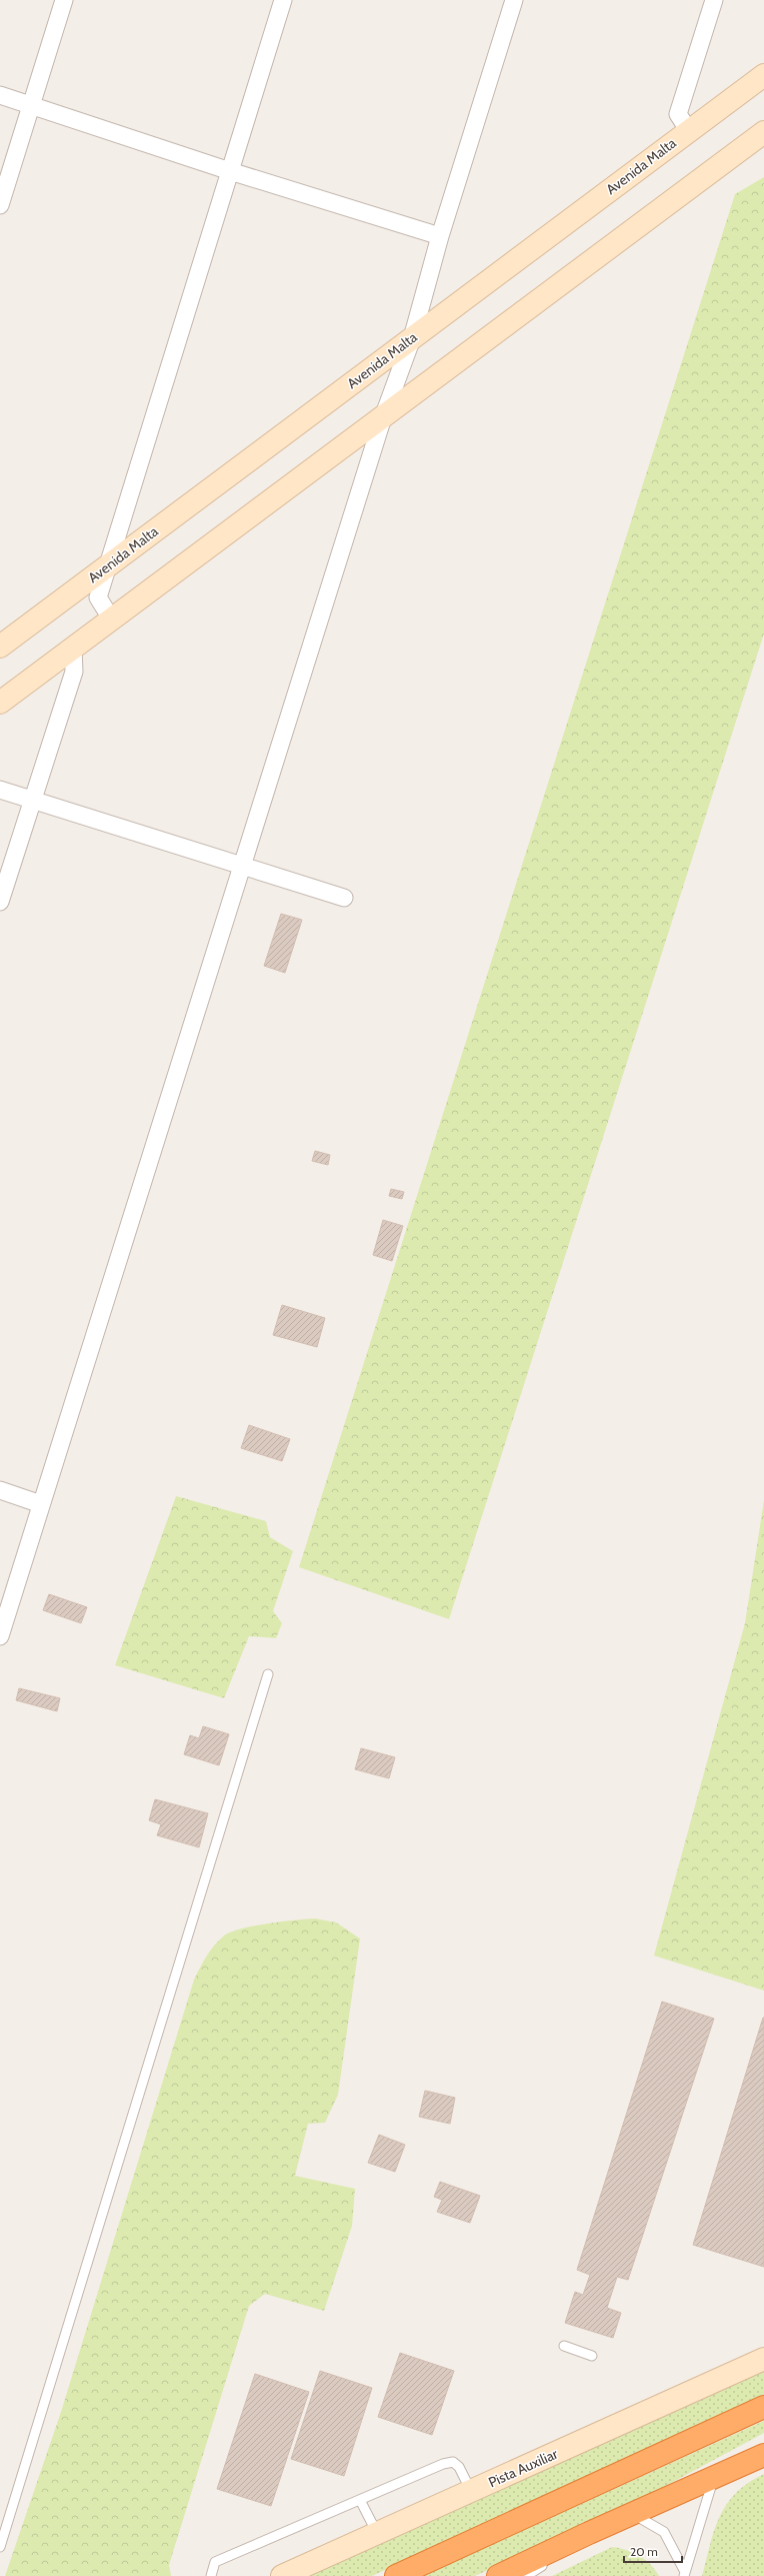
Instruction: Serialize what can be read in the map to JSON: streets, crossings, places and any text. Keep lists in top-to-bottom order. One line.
{"streets":{"street":["Avenida Malta","Pista Auxiliar"]},"scale_bar":"20 m"}
